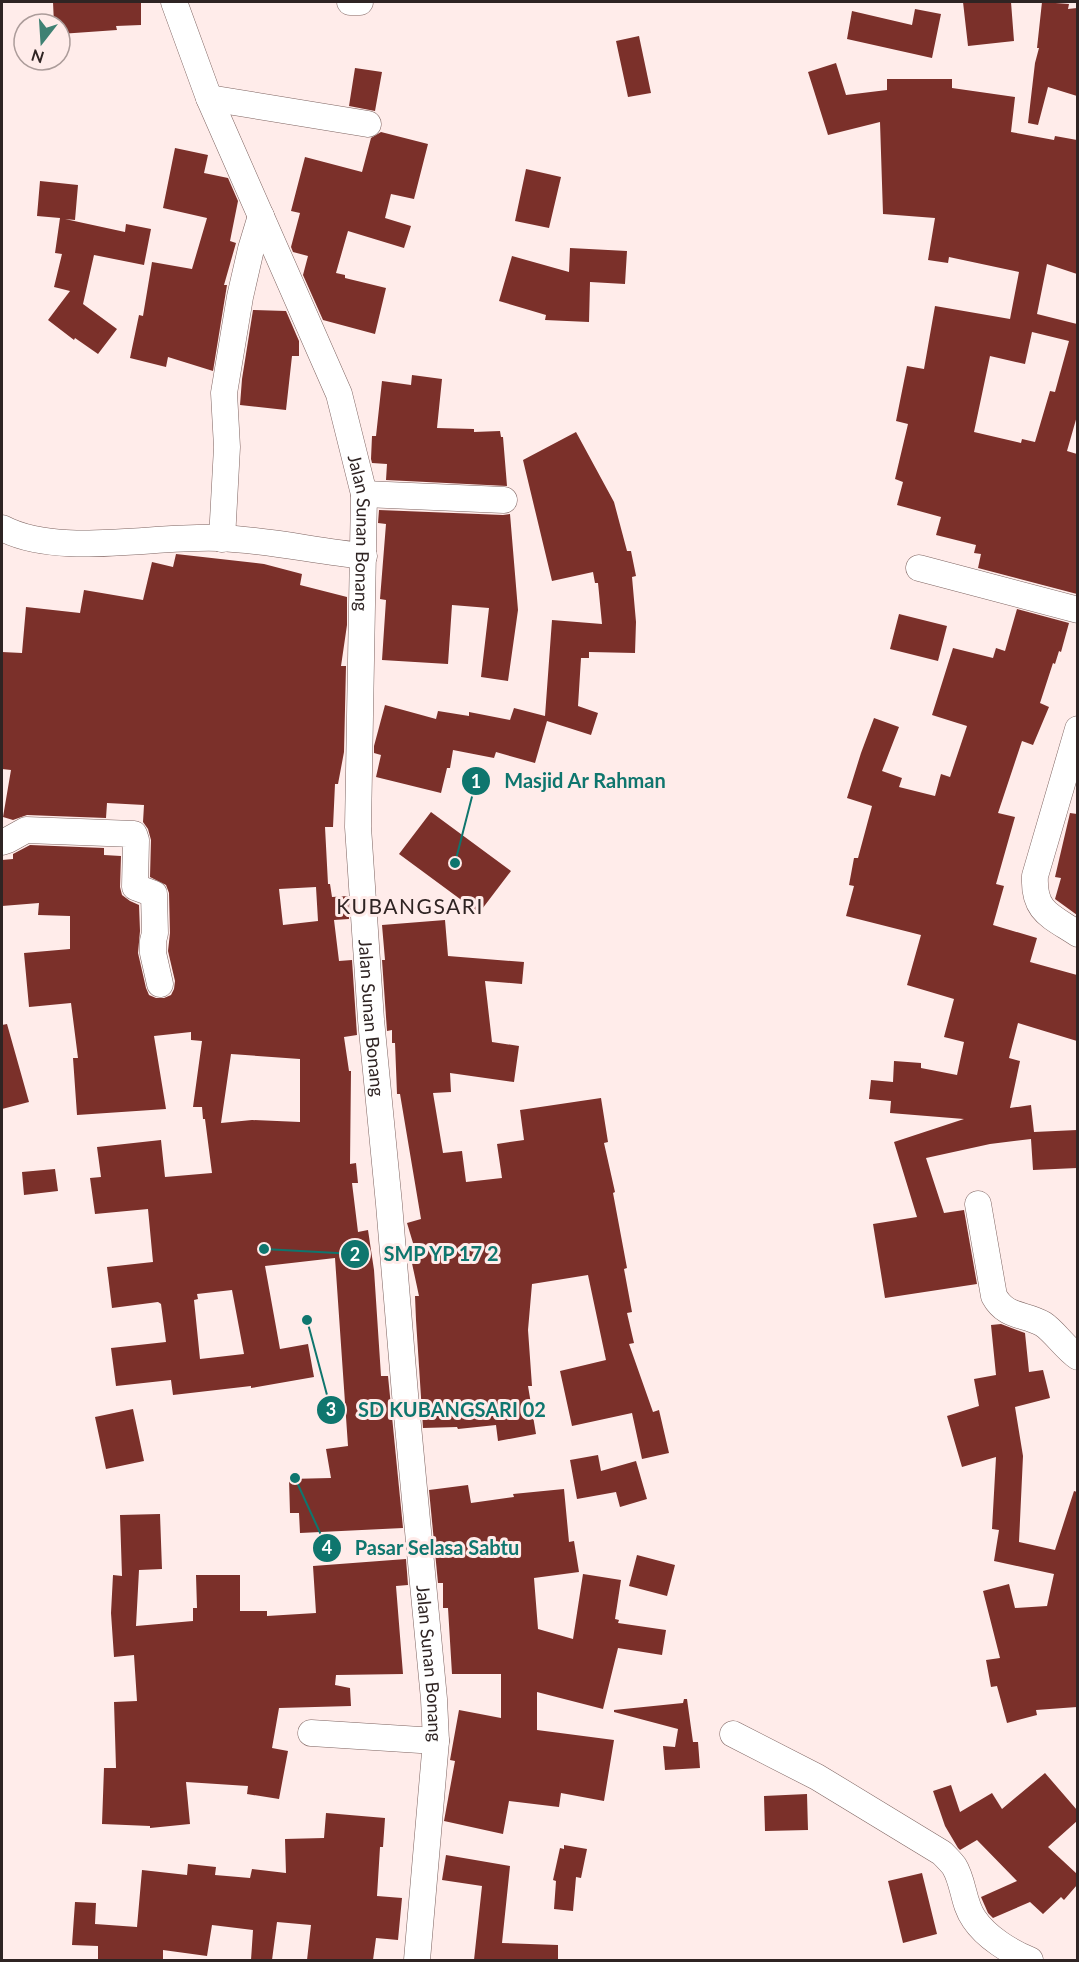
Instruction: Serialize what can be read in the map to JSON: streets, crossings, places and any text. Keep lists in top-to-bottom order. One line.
{"streets":{"street":["Jalan Sunan Bonang"]},"districts":["KUBANGSARI"],"places":["Masjid Ar Rahman","SMP YP 17 2","SD KUBANGSARI 02","Pasar Selasa Sabtu"],"north":"bottom"}
